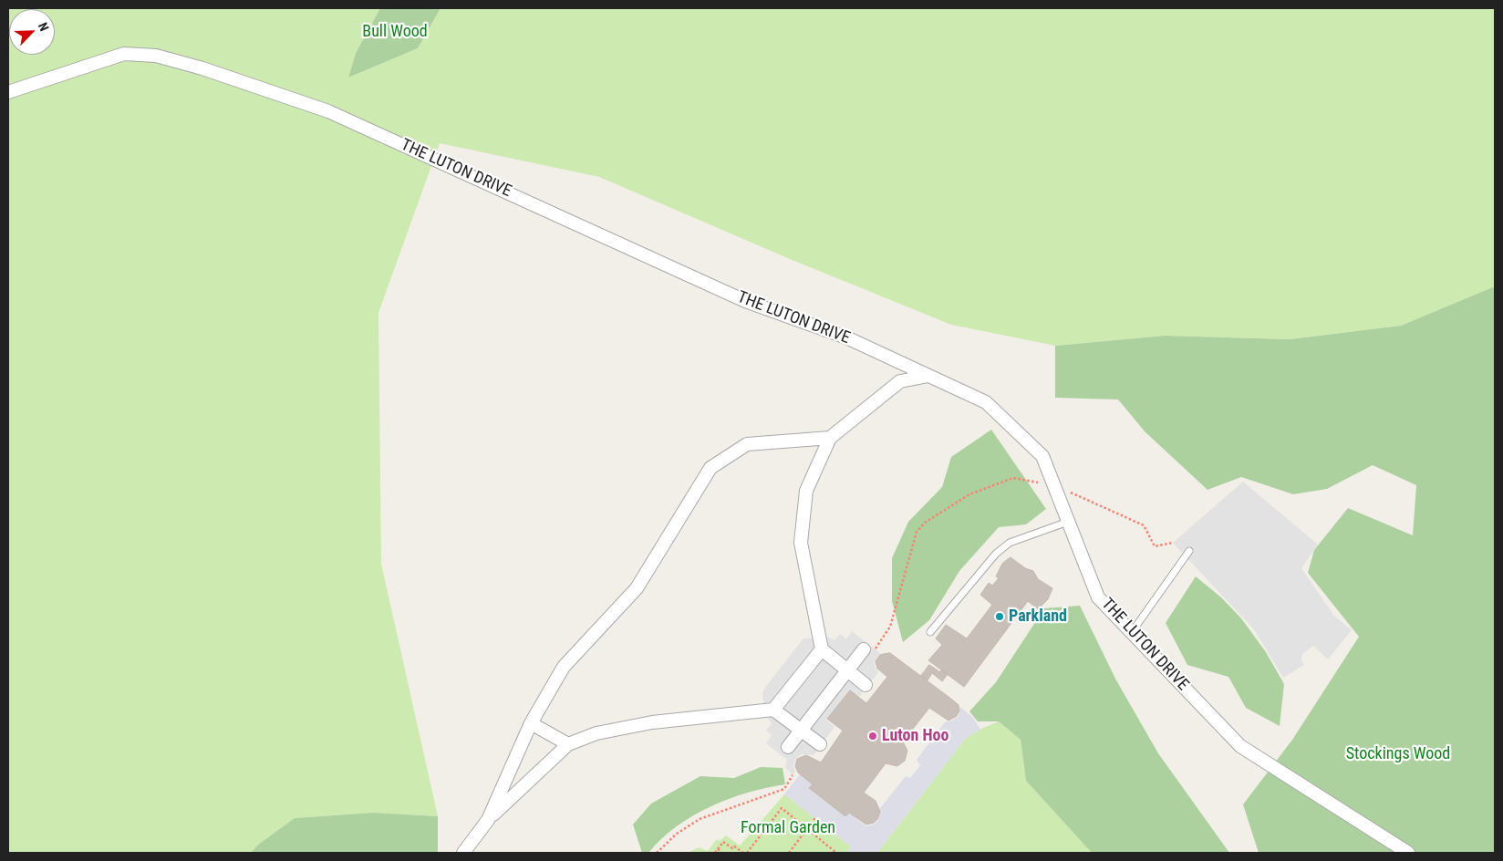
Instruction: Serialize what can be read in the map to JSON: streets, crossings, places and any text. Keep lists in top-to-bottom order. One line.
{"streets":{"street":["THE LUTON DRIVE"]},"parks":["Bull Wood","Stockings Wood","Formal Garden"],"places":["Parkland","Luton Hoo"],"north":"top right"}
